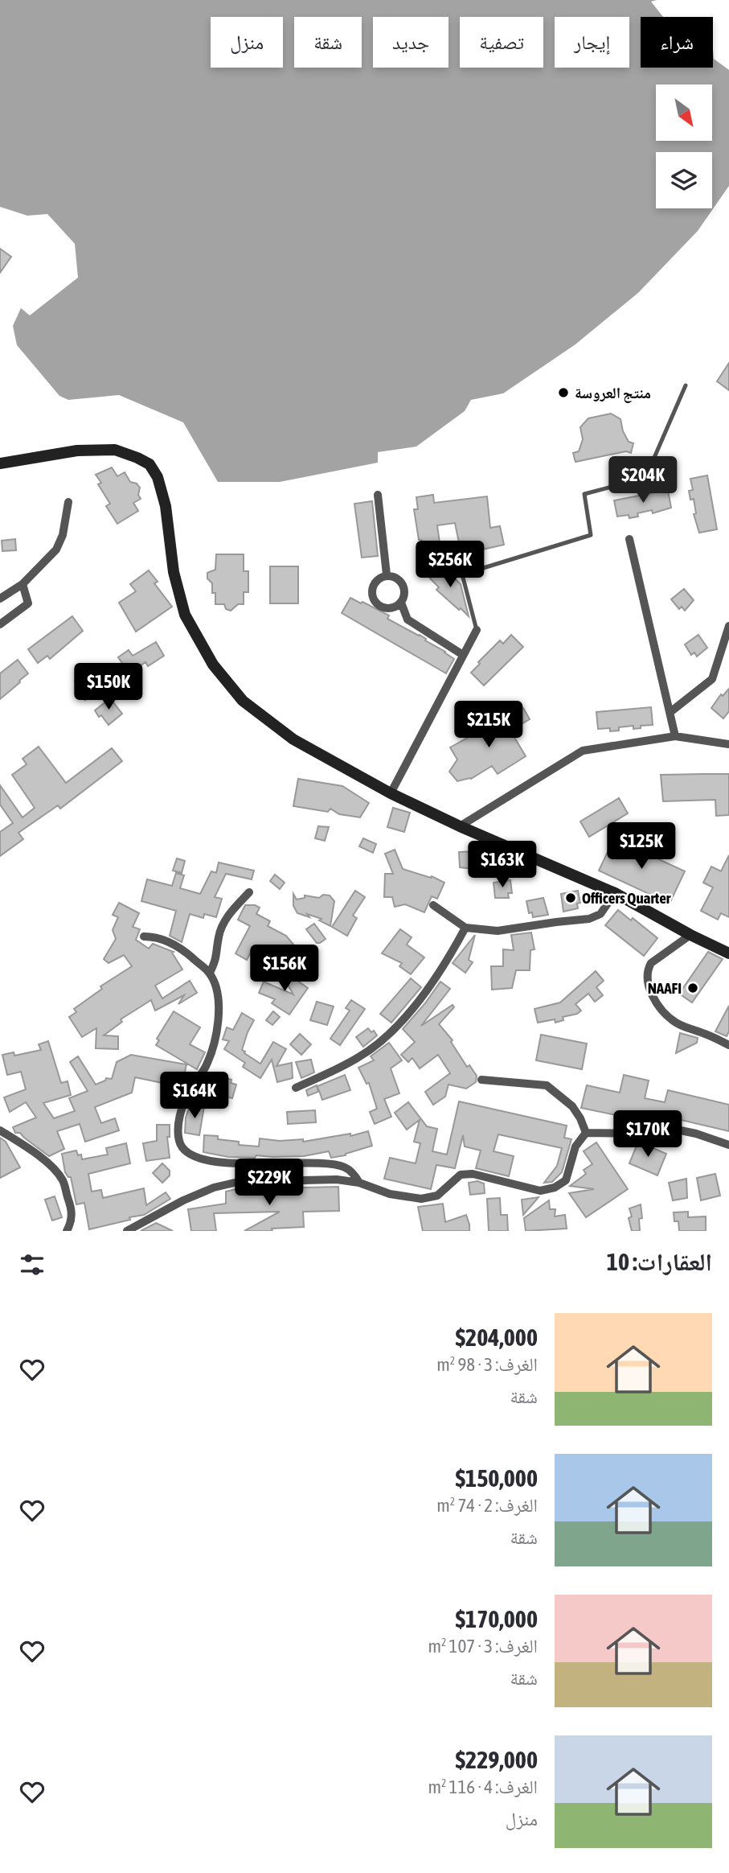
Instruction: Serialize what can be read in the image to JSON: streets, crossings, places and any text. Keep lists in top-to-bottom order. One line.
{"places":["منتج العروسة","Officers Quarter","NAAFI"],"north":"bottom right","page":{"chip":["شراء","إيجار","تصفية","جديد","شقة","منزل"],"price":["$204K","$256K","$150K","$215K","$125K","$163K","$156K","$164K","$170K","$229K"],"heading":"العقارات: 10","list":[{"name":"$204,000","note":"الغرف: 3 · 98 m² · شقة"},{"name":"$150,000","note":"الغرف: 2 · 74 m² · شقة"},{"name":"$170,000","note":"الغرف: 3 · 107 m² · شقة"},{"name":"$229,000","note":"الغرف: 4 · 116 m² · منزل"}]}}
